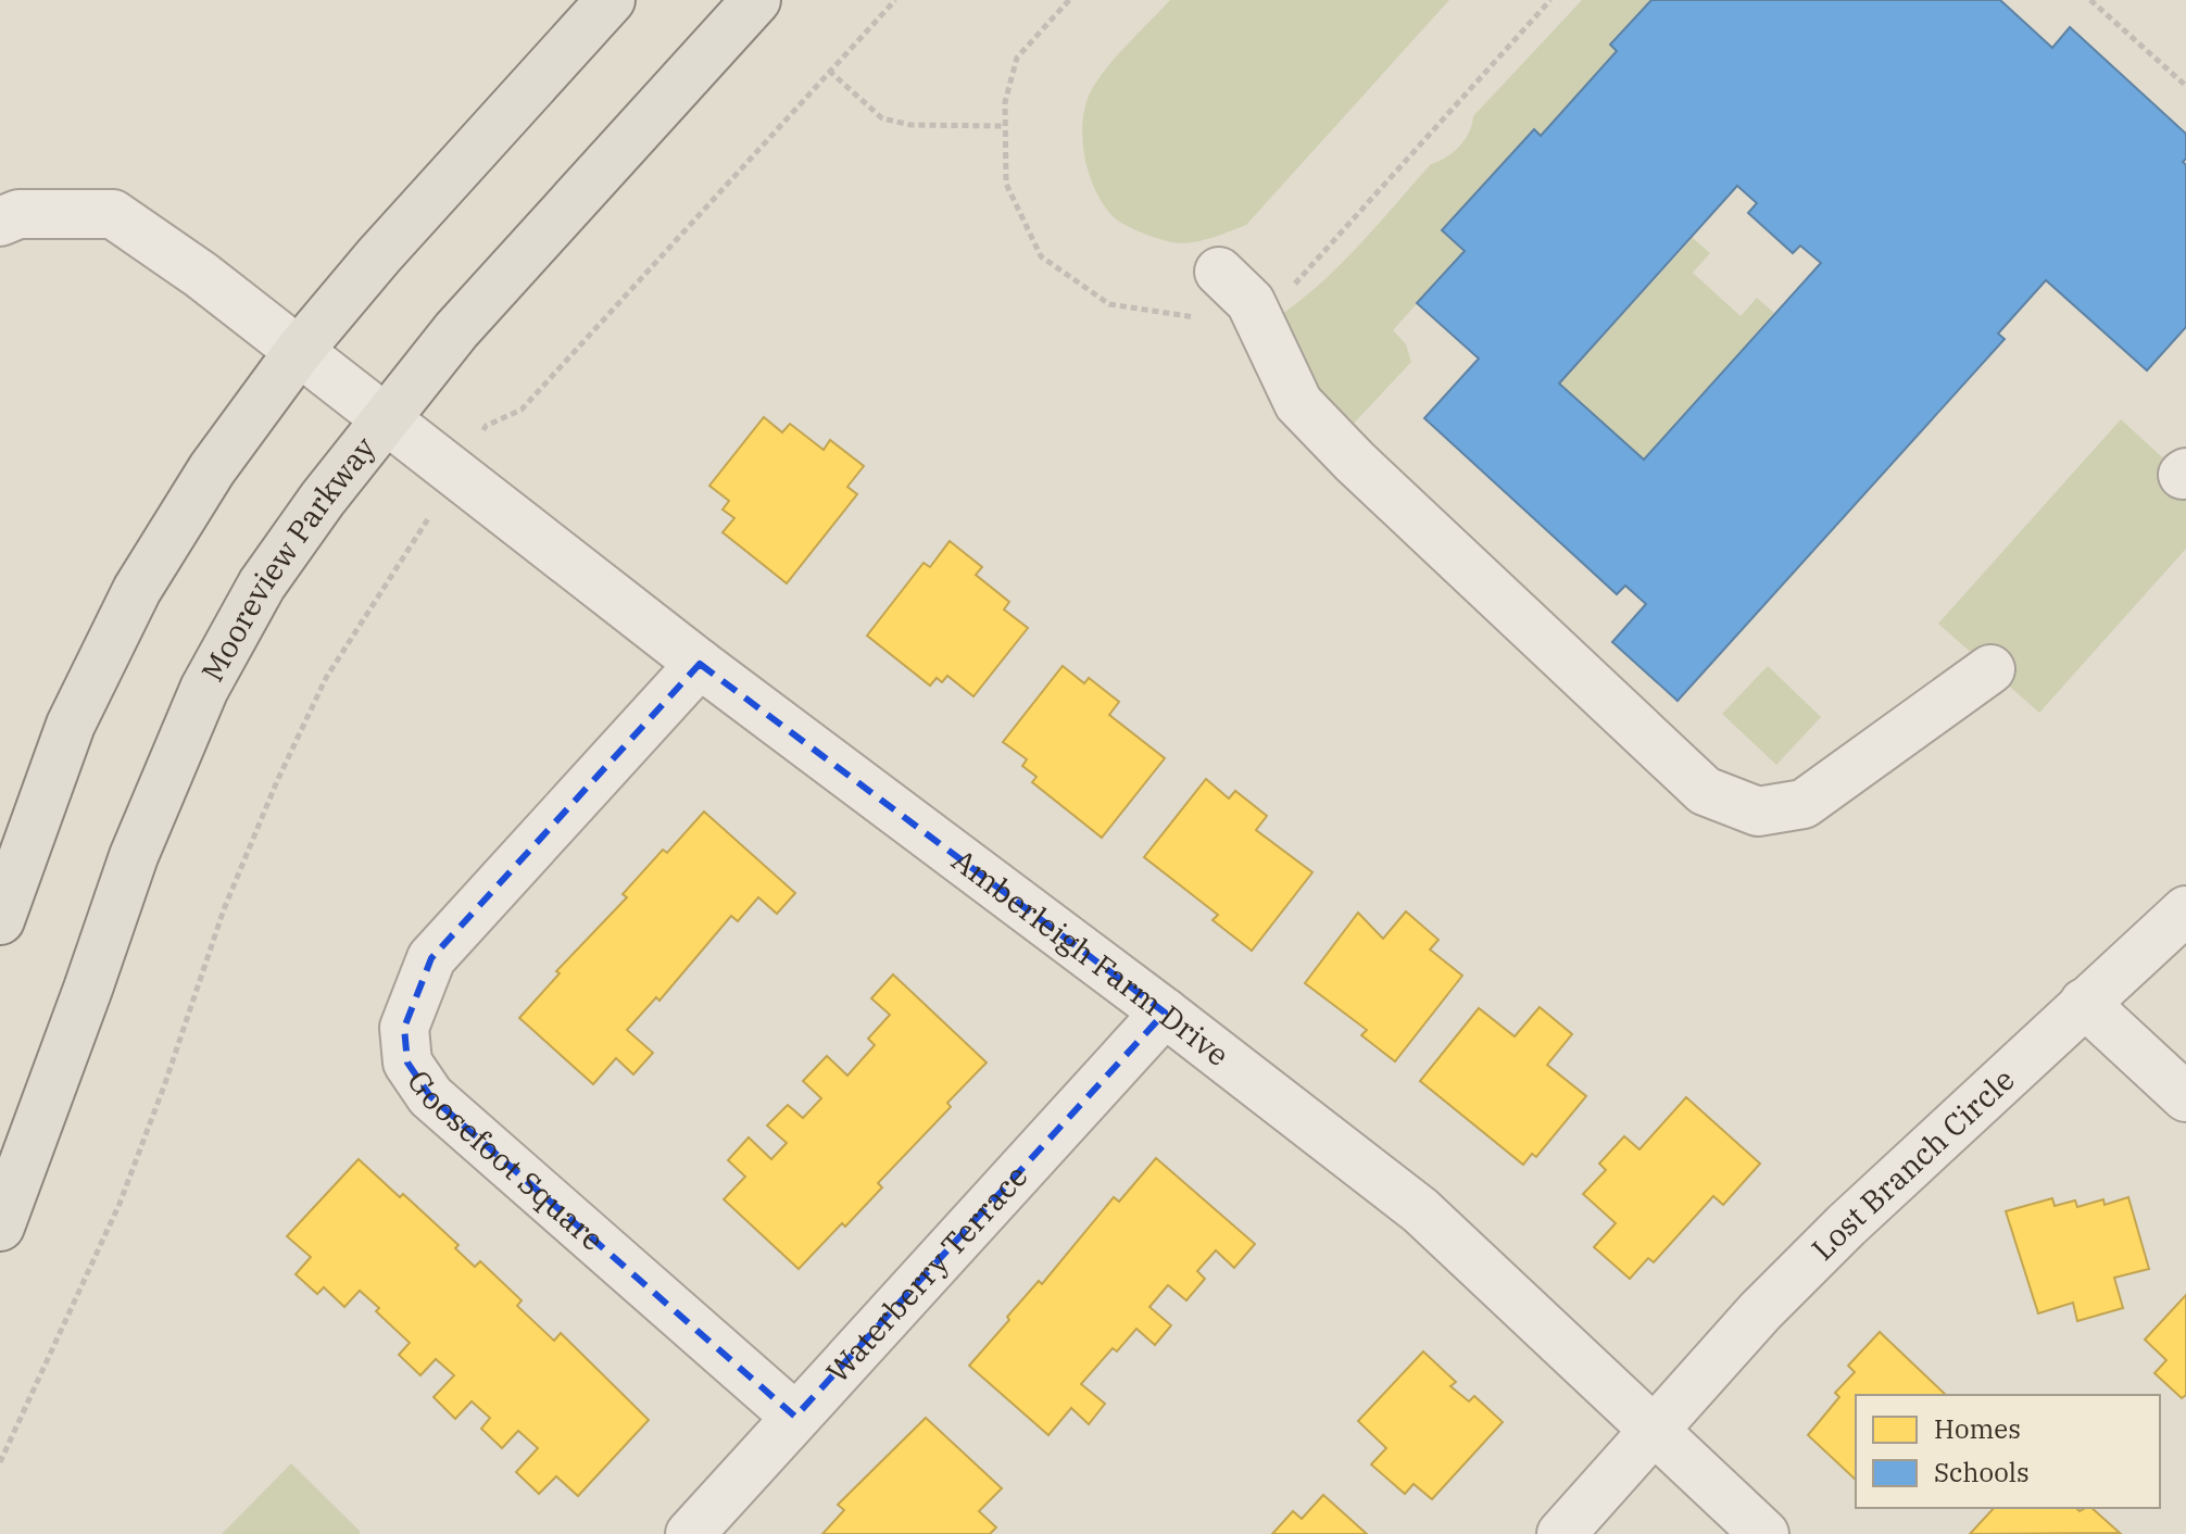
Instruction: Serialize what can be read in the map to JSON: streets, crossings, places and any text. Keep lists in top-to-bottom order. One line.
{"streets":{"main road":["Mooreview Parkway"],"street":["Amberleigh Farm Drive","Goosefoot Square","Lost Branch Circle","Waterberry Terrace"]},"crossings":[["Mooreview Parkway","Amberleigh Farm Drive"],["Amberleigh Farm Drive","Goosefoot Square"],["Amberleigh Farm Drive","Lost Branch Circle"],["Amberleigh Farm Drive","Waterberry Terrace"],["Goosefoot Square","Waterberry Terrace"]],"legend":["Homes","Schools"]}
